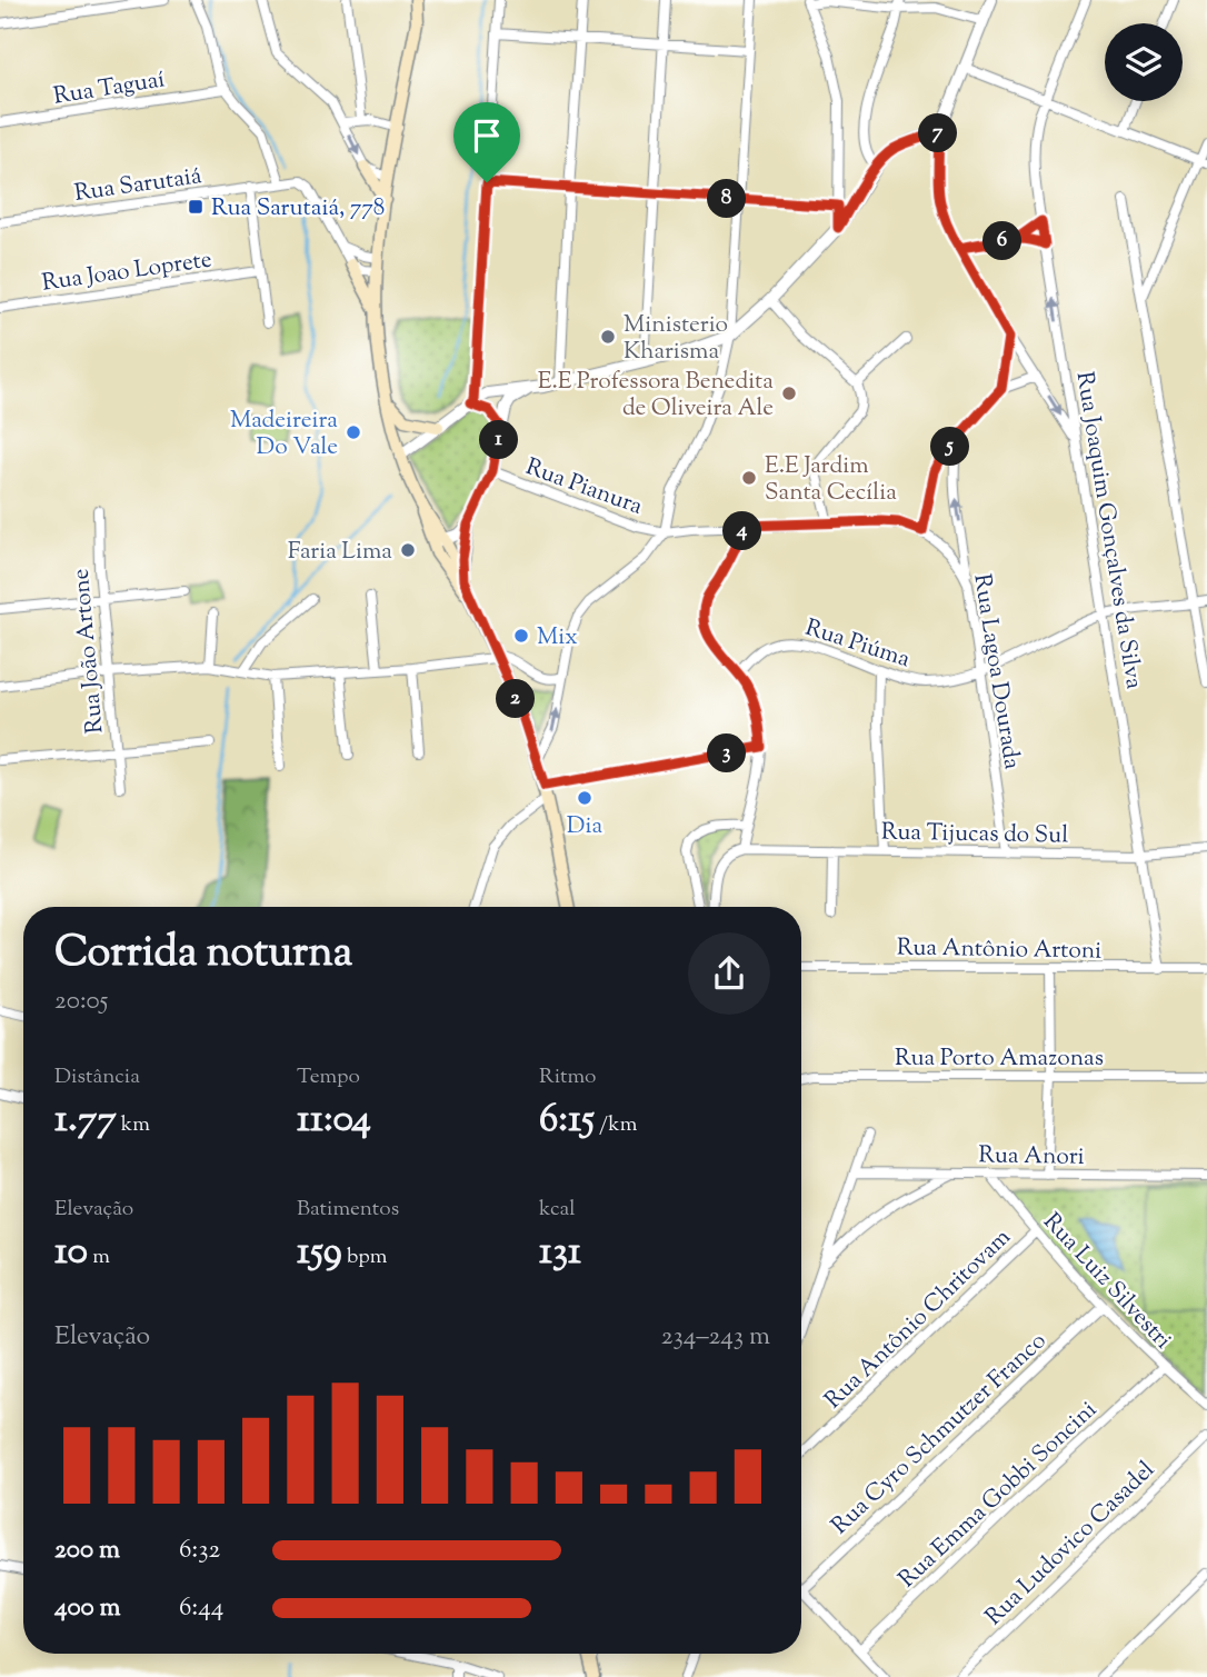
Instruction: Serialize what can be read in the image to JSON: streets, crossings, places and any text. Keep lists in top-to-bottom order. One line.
{"streets":{"street":["Rua Taguaí","Rua Sarutaiá","Rua Joao Loprete","Rua Pianura","Rua Joaquim Gonçalves da Silva","Rua Piúma","Rua João Artone","Rua Lagoa Dourada","Rua Tijucas do Sul","Rua Antônio Artoni","Rua Porto Amazonas","Rua Anori","Rua Luiz Silvestri","Rua Antônio Chritovam","Rua Cyro Schmutzer Franco","Rua Emma Gobbi Soncini","Rua Ludovico Casadel"]},"crossings":[["Rua Pianura","Rua Lagoa Dourada"],["Rua Joaquim Gonçalves da Silva","Rua Piúma"],["Rua Joaquim Gonçalves da Silva","Rua Tijucas do Sul"],["Rua Joaquim Gonçalves da Silva","Rua Antônio Artoni"],["Rua Piúma","Rua Lagoa Dourada"],["Rua Lagoa Dourada","Rua Tijucas do Sul"],["Rua Anori","Rua Luiz Silvestri"],["Rua Luiz Silvestri","Rua Antônio Chritovam"],["Rua Luiz Silvestri","Rua Cyro Schmutzer Franco"],["Rua Luiz Silvestri","Rua Emma Gobbi Soncini"]],"places":{"transit":["Rua Sarutaiá, 778"],"other":["Ministerio Kharisma","E.E Professora Benedita de Oliveira Ale","Madeireira Do Vale","E.E Jardim Santa Cecília","Faria Lima","Mix","Dia"]},"page":{"pins":["7","8","6","1","5","4","2","3"],"heading":["Corrida noturna","20:05"],"stats":[["Distância","1.77 km"],["Tempo","11:04"],["Ritmo","6:15 /km"],["Elevação","10 m"],["Batimentos","159 bpm"],["kcal","131"]],"chart":["Elevação","234–243 m"],"list":[{"name":"200 m","note":"6:32"},{"name":"400 m","note":"6:44"}]}}
